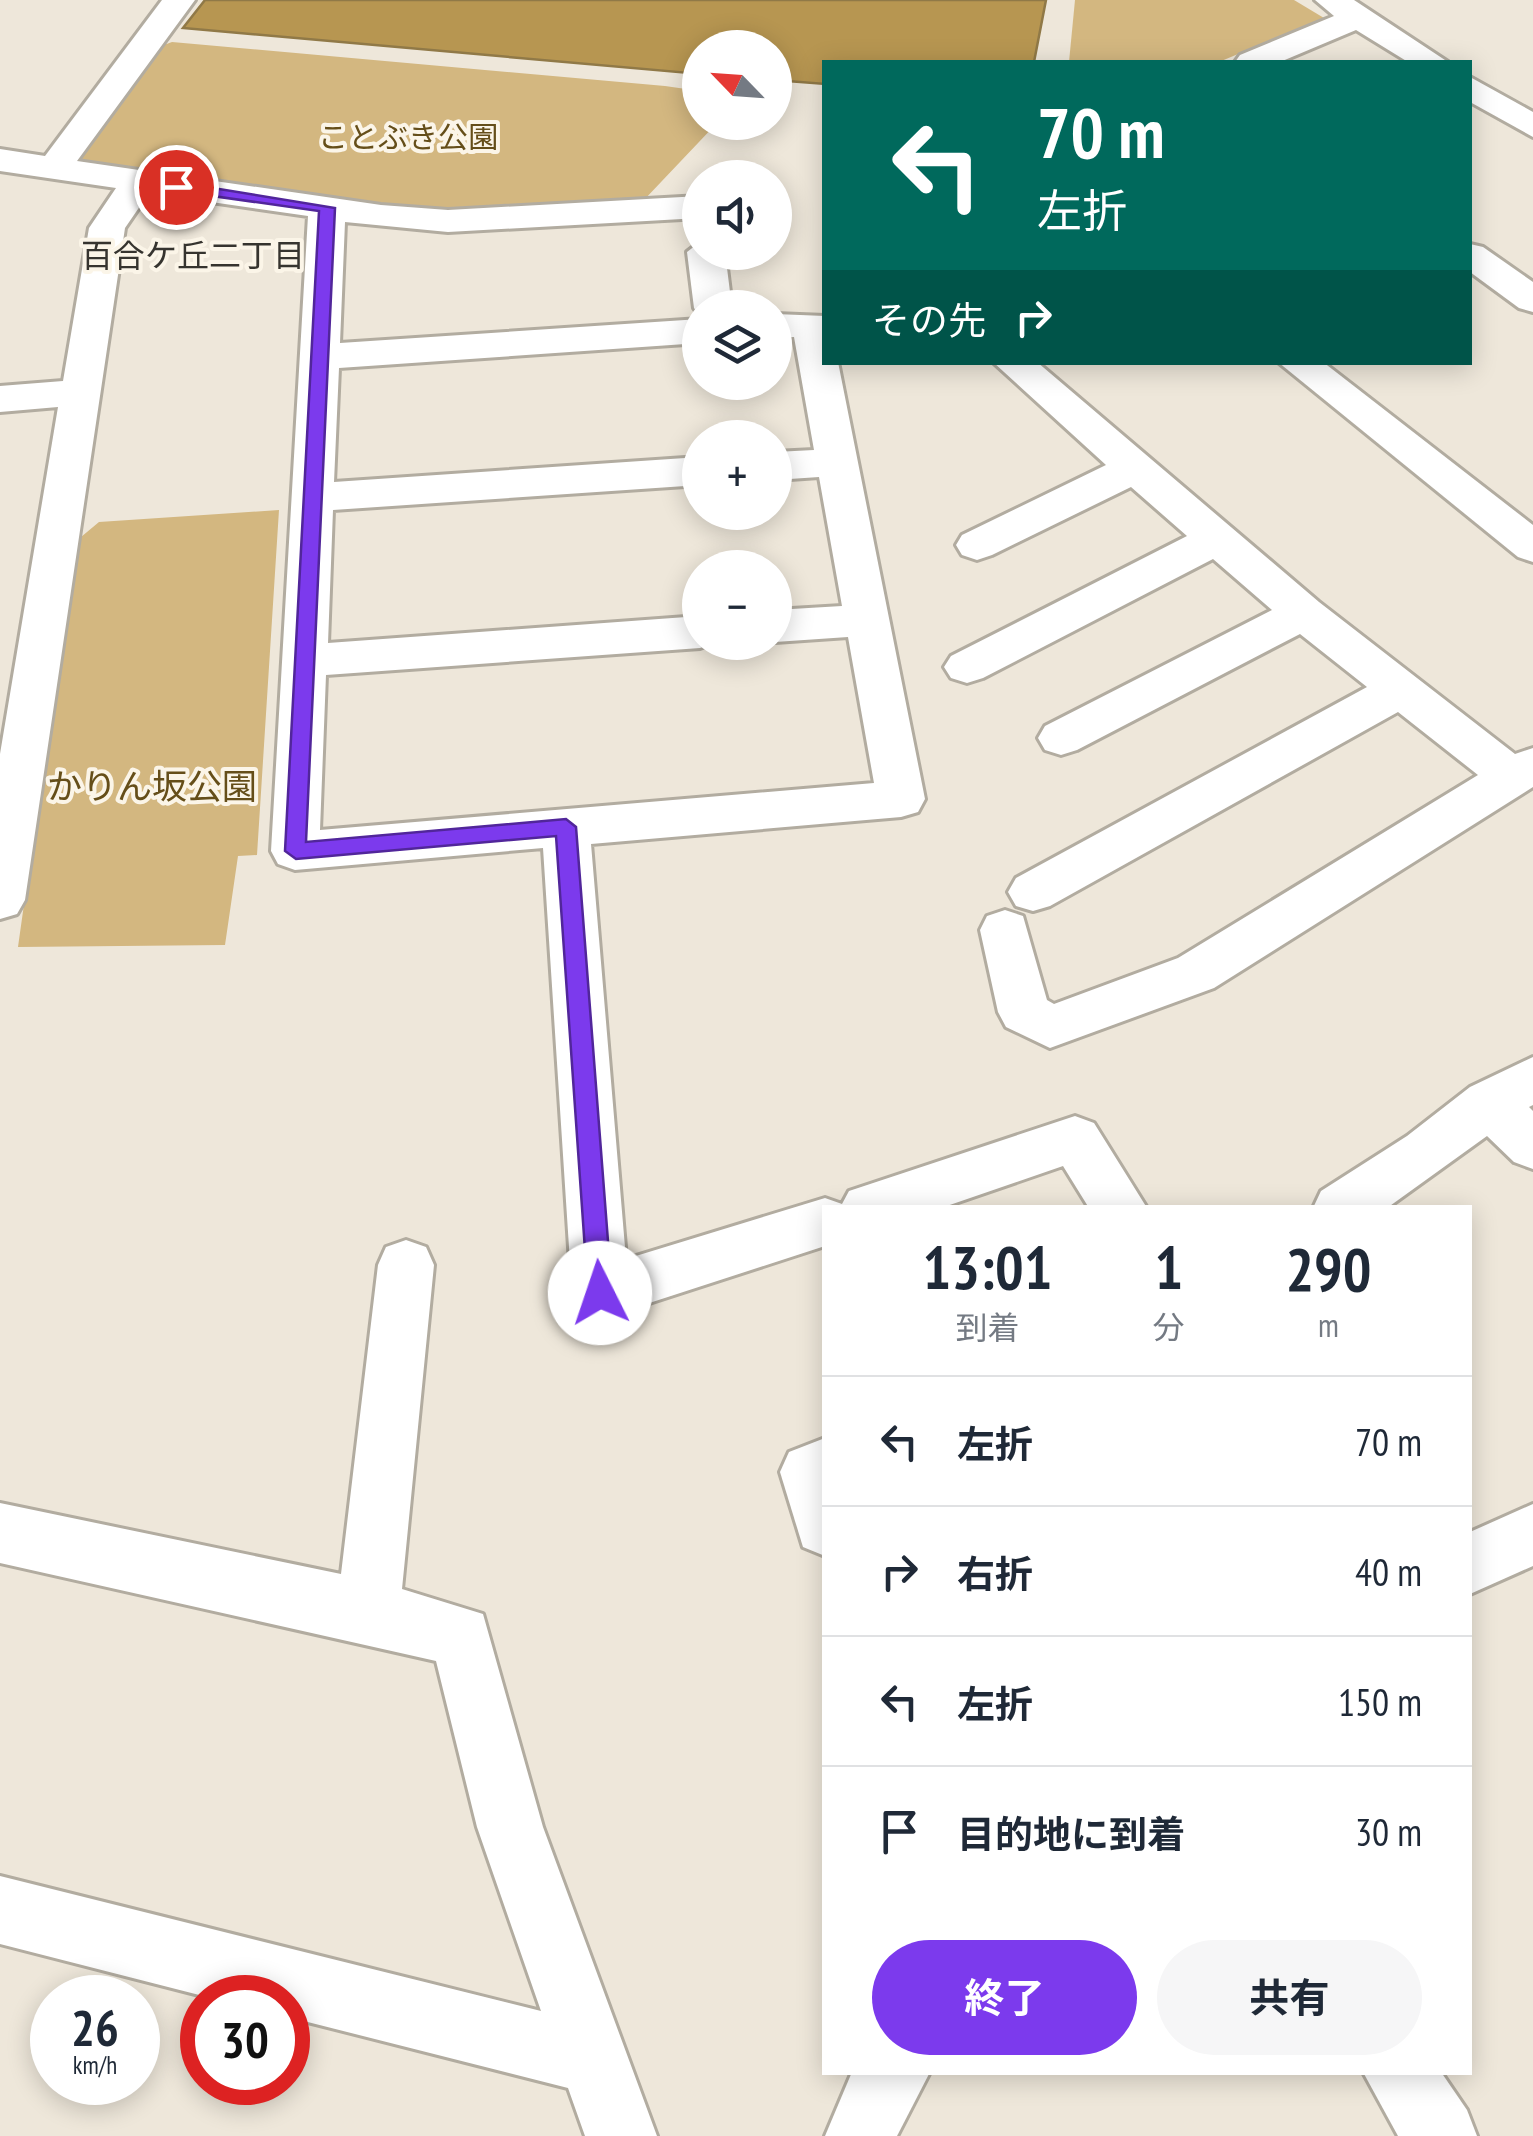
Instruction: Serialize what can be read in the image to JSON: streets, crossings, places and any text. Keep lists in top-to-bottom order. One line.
{"districts":["百合ケ丘二丁目"],"parks":["ことぶき公園","かりん坂公園"],"north":"top left","page":{"map_buttons":["+","−"],"turn":["70 m","左折"],"then":"その先","eta":["13:01","到着","1","分","290","m"],"list":[{"name":"左折","value":"70 m"},{"name":"右折","value":"40 m"},{"name":"左折","value":"150 m"},{"name":"目的地に到着","value":"30 m"}],"buttons":["終了","共有"],"speed":"26 km/h","limit":"30"}}
